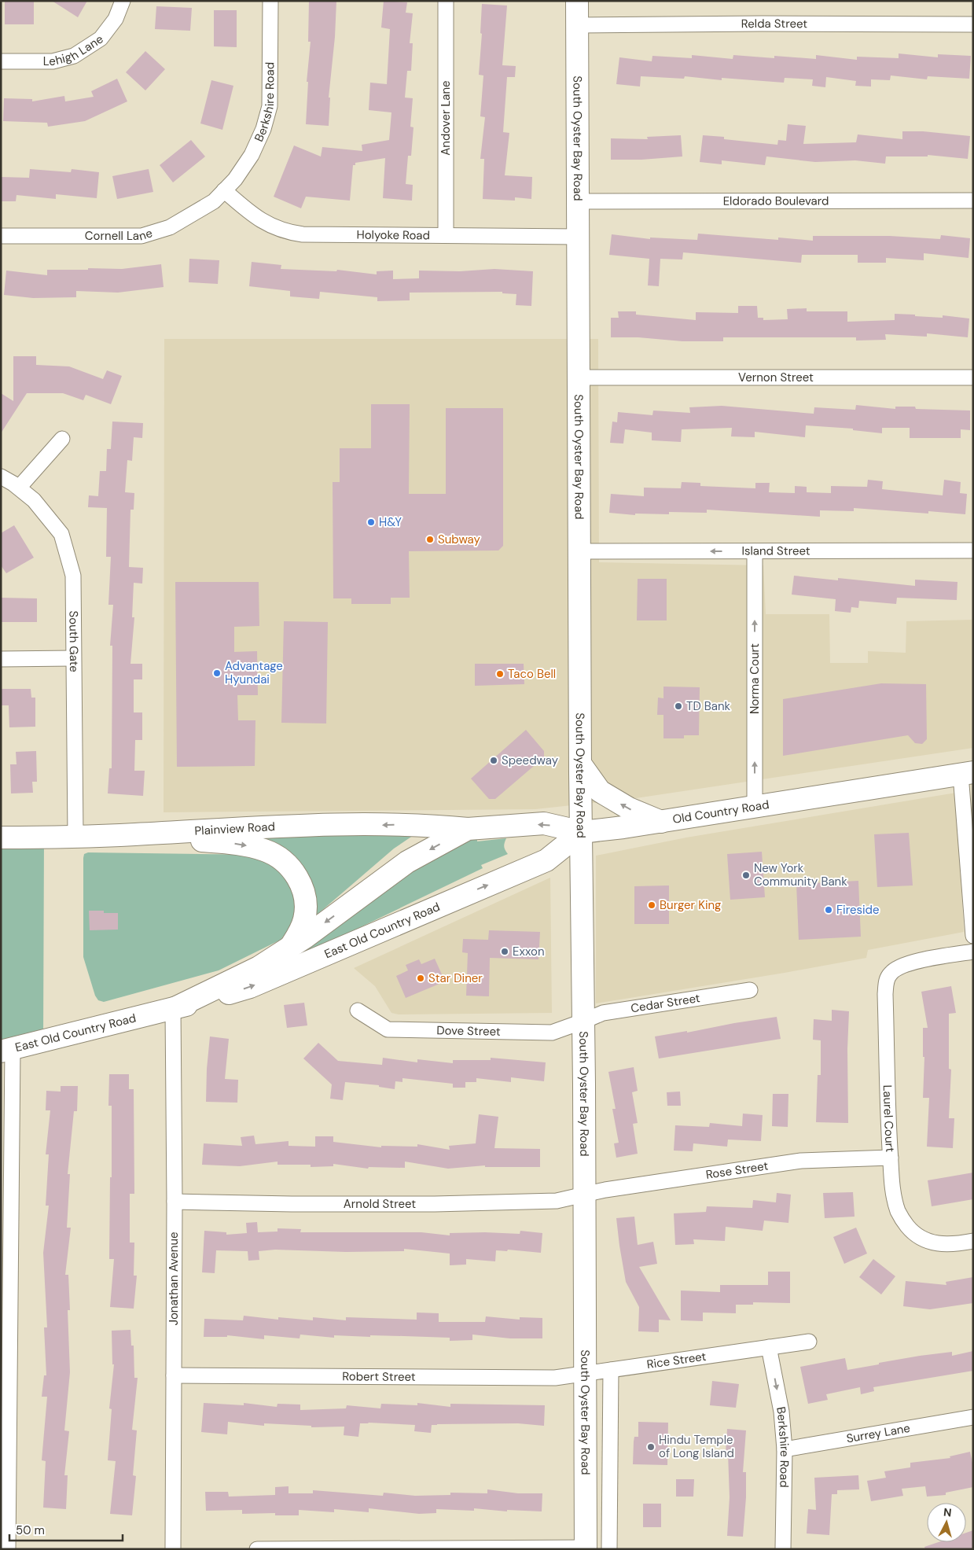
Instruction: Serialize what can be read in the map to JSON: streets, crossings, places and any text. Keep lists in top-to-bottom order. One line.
{"streets":{"main road":["South Oyster Bay Road","Old Country Road","Plainview Road","East Old Country Road"],"street":["Relda Street","Lehigh Lane","Berkshire Road","Andover Lane","Eldorado Boulevard","Cornell Lane","Holyoke Road","Vernon Street","Island Street","South Gate","Norma Court","Cedar Street","Dove Street","Laurel Court","Rose Street","Arnold Street","Jonathan Avenue","Rice Street","Robert Street","Surrey Lane"]},"crossings":[["Relda Street","South Oyster Bay Road"],["Berkshire Road","Cornell Lane"],["Berkshire Road","Holyoke Road"],["Berkshire Road","Rice Street"],["Berkshire Road","Surrey Lane"],["Andover Lane","Holyoke Road"],["South Oyster Bay Road","Eldorado Boulevard"],["South Oyster Bay Road","Holyoke Road"],["South Oyster Bay Road","Vernon Street"],["South Oyster Bay Road","Island Street"],["South Oyster Bay Road","Old Country Road"],["South Oyster Bay Road","East Old Country Road"],["South Oyster Bay Road","Cedar Street"],["South Oyster Bay Road","Dove Street"],["South Oyster Bay Road","Rose Street"],["South Oyster Bay Road","Arnold Street"],["South Oyster Bay Road","Rice Street"],["South Oyster Bay Road","Robert Street"],["Cornell Lane","Holyoke Road"],["Island Street","Norma Court"],["South Gate","Plainview Road"],["Norma Court","Old Country Road"],["Old Country Road","Plainview Road"],["Old Country Road","East Old Country Road"],["Plainview Road","East Old Country Road"],["East Old Country Road","Jonathan Avenue"],["Cedar Street","Dove Street"],["Laurel Court","Rose Street"],["Rose Street","Arnold Street"],["Arnold Street","Jonathan Avenue"],["Jonathan Avenue","Robert Street"],["Rice Street","Robert Street"]],"one_way":["Island Street","Norma Court","Plainview Road"],"places":["H&Y","Subway","Advantage Hyundai","Taco Bell","TD Bank","Speedway","New York Community Bank","Burger King","Fireside","Exxon","Star Diner","Hindu Temple of Long Island"],"scale_bar":"50 m","north":"top"}
